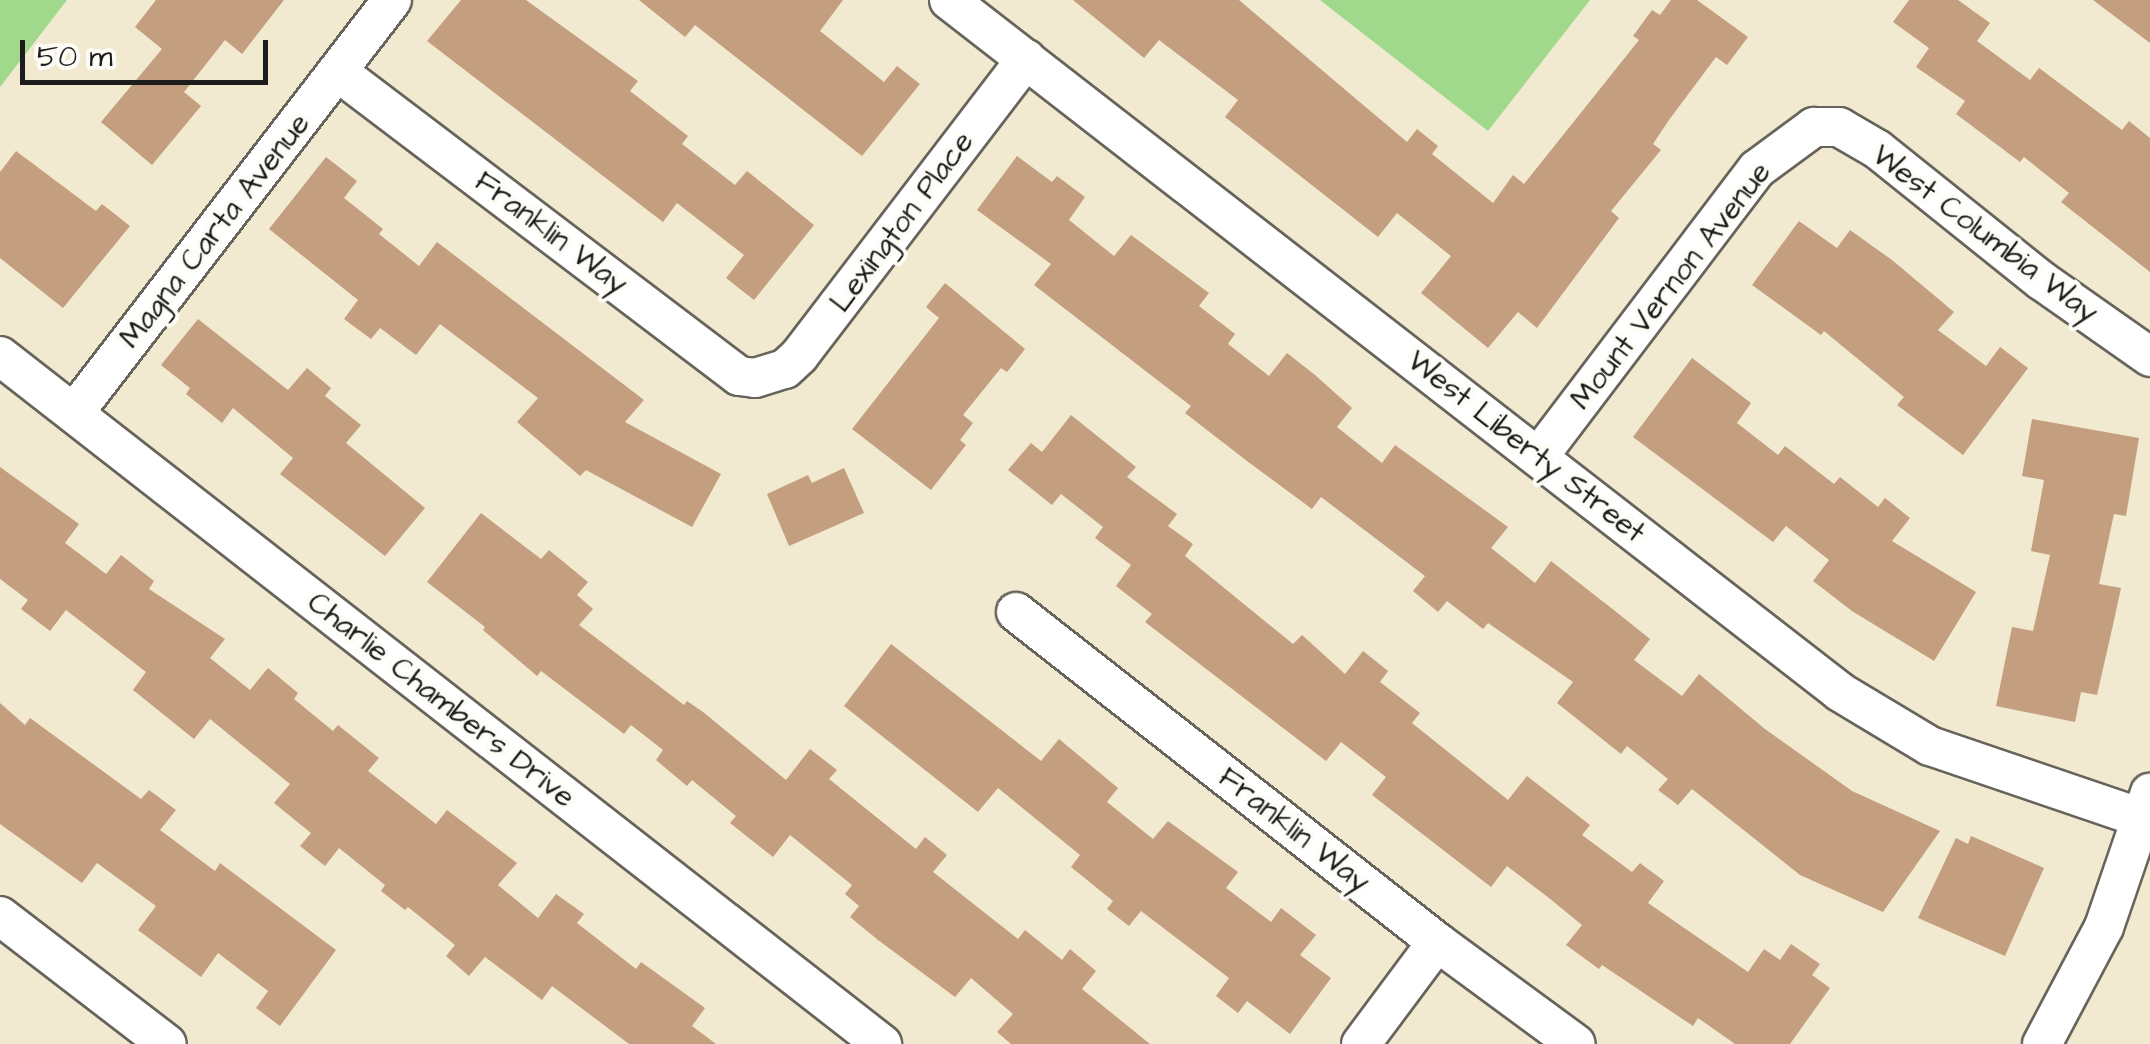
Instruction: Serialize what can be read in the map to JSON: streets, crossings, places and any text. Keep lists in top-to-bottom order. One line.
{"streets":{"street":["Lexington Place","Magna Carta Avenue","Franklin Way","West Columbia Way","Mount Vernon Avenue","West Liberty Street","Charlie Chambers Drive"]},"crossings":[["Lexington Place","Franklin Way"],["Lexington Place","West Liberty Street"],["Magna Carta Avenue","Franklin Way"],["Magna Carta Avenue","Charlie Chambers Drive"],["West Columbia Way","Mount Vernon Avenue"],["Mount Vernon Avenue","West Liberty Street"]],"scale_bar":"50 m"}
